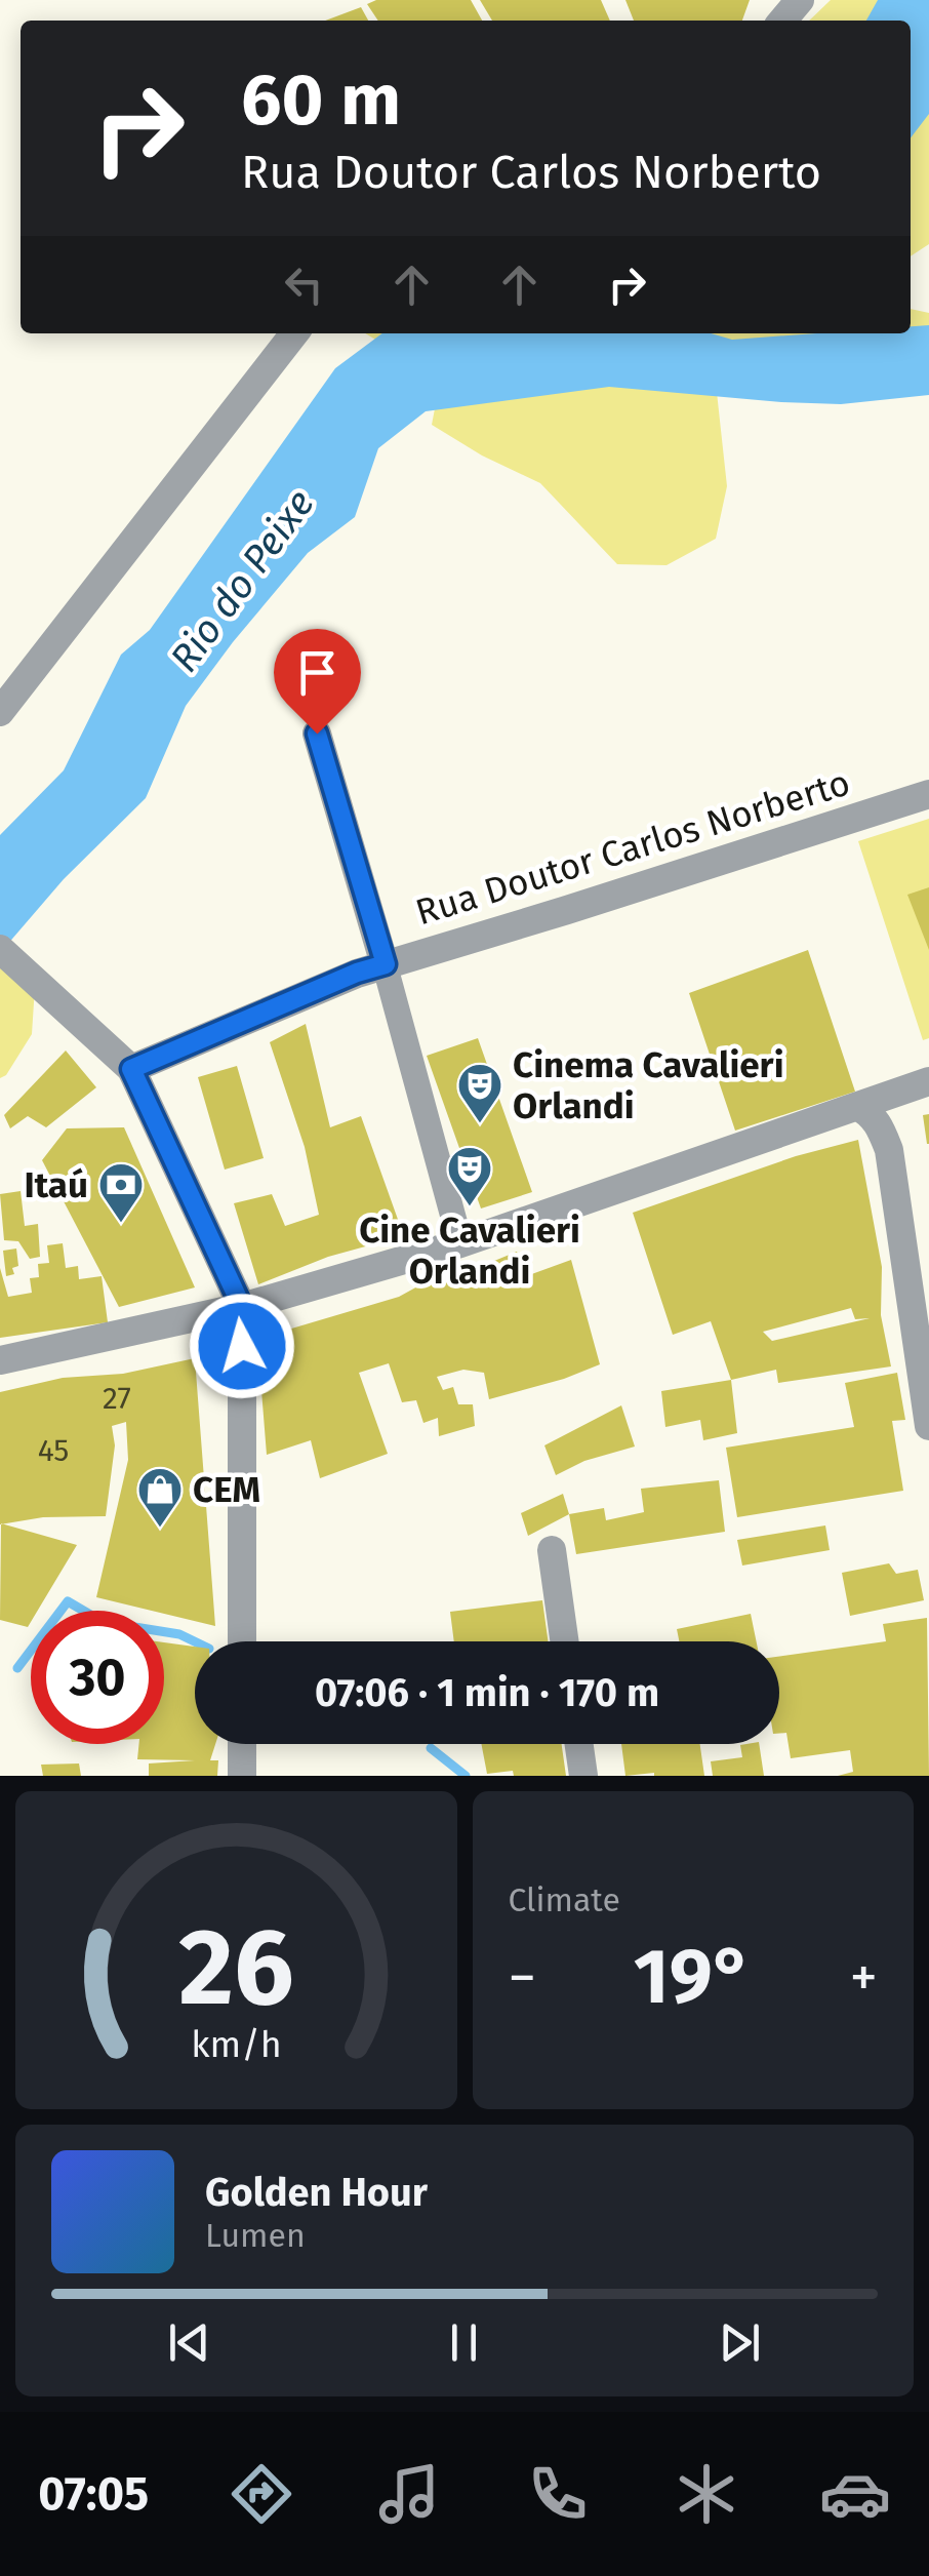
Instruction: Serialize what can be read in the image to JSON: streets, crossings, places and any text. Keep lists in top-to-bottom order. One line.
{"streets":{"street":["Rua Doutor Carlos Norberto"]},"water":["Rio do Peixe"],"places":{"theatre":["Cinema Cavalieri Orlandi","Cine Cavalieri Orlandi"],"bank":["Itaú"],"shop":["CEM"]},"house_numbers":["27","45"],"page":{"turn":["60 m","Rua Doutor Carlos Norberto"],"limit":"30","trip":"07:06 · 1 min · 170 m","tile":"Climate","heat":["−","19°","+"],"song":["Golden Hour","Lumen"],"tabs":"07:05","gauge":["26","km/h"]}}
